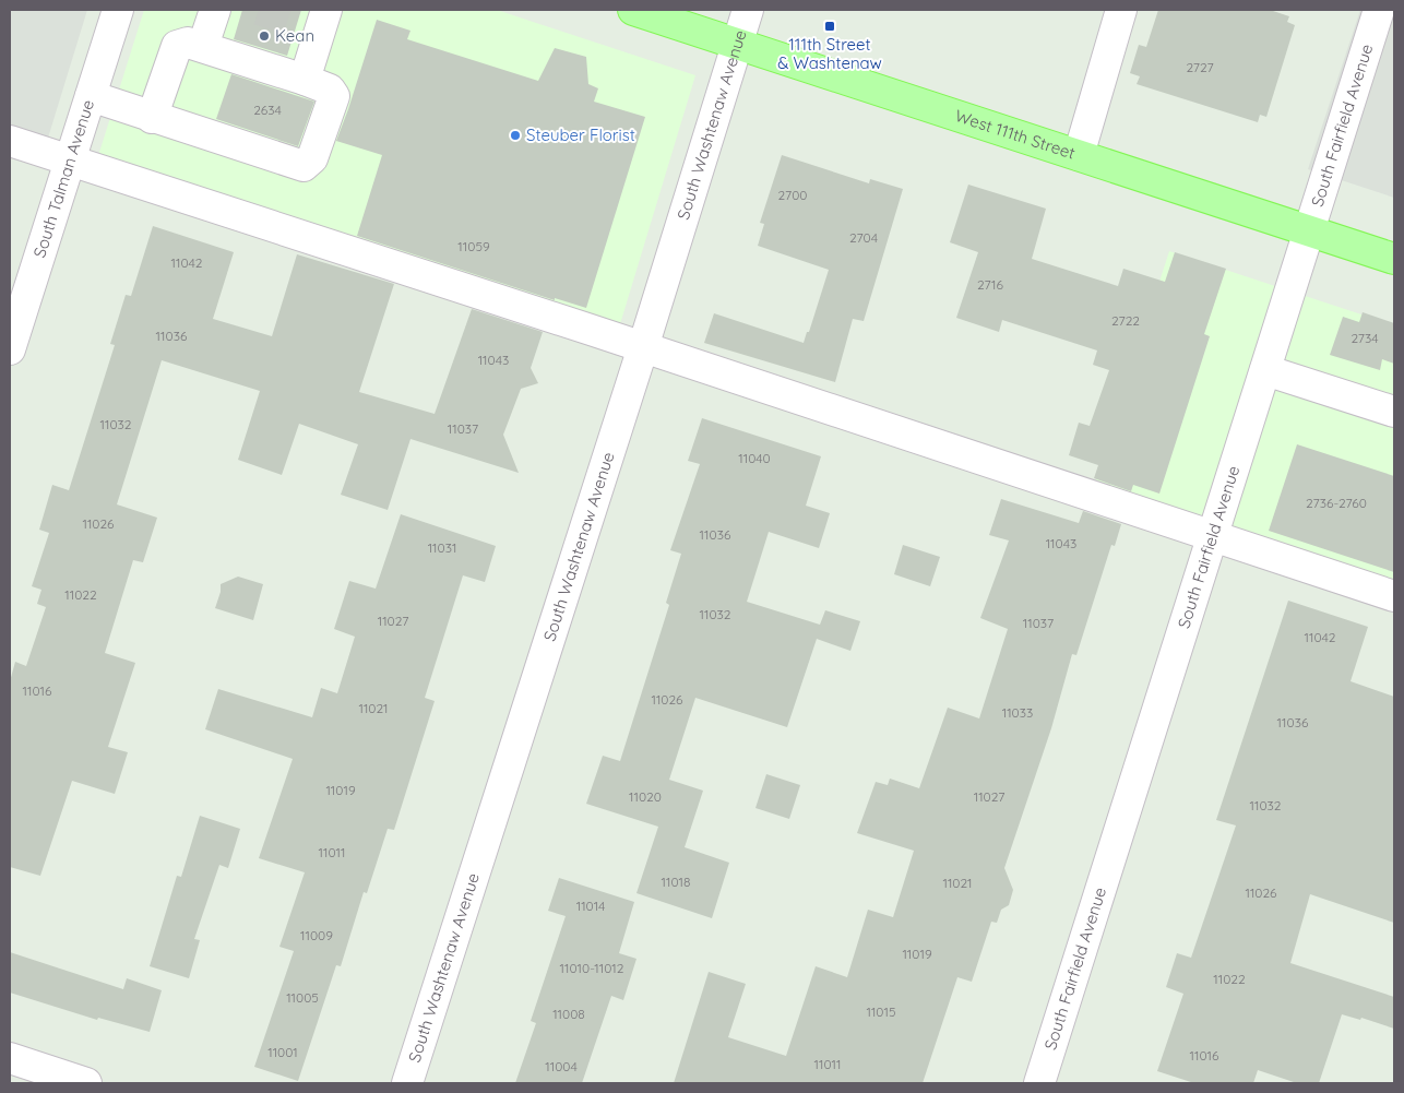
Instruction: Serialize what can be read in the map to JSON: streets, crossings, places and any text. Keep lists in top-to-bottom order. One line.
{"streets":{"main road":["West 111th Street"],"street":["South Fairfield Avenue","South Washtenaw Avenue","South Talman Avenue"]},"crossings":[["South Fairfield Avenue","West 111th Street"],["South Washtenaw Avenue","West 111th Street"]],"places":{"transit":["111th Street & Washtenaw"],"other":["Kean","Steuber Florist"]},"house_numbers":["2727","2634","2700","2704","11059","11042","2716","2722","11036","2734","11043","11032","11037","11040","2736-2760","11026","11036","11043","11031","11022","11032","11027","11037","11042","11016","11026","11021","11033","11036","11019","11020","11027","11032","11011","11018","11021","11026","11014","11009","11019","11010-11012","11022","11005","11015","11008","11001","11016","11011","11004"]}
